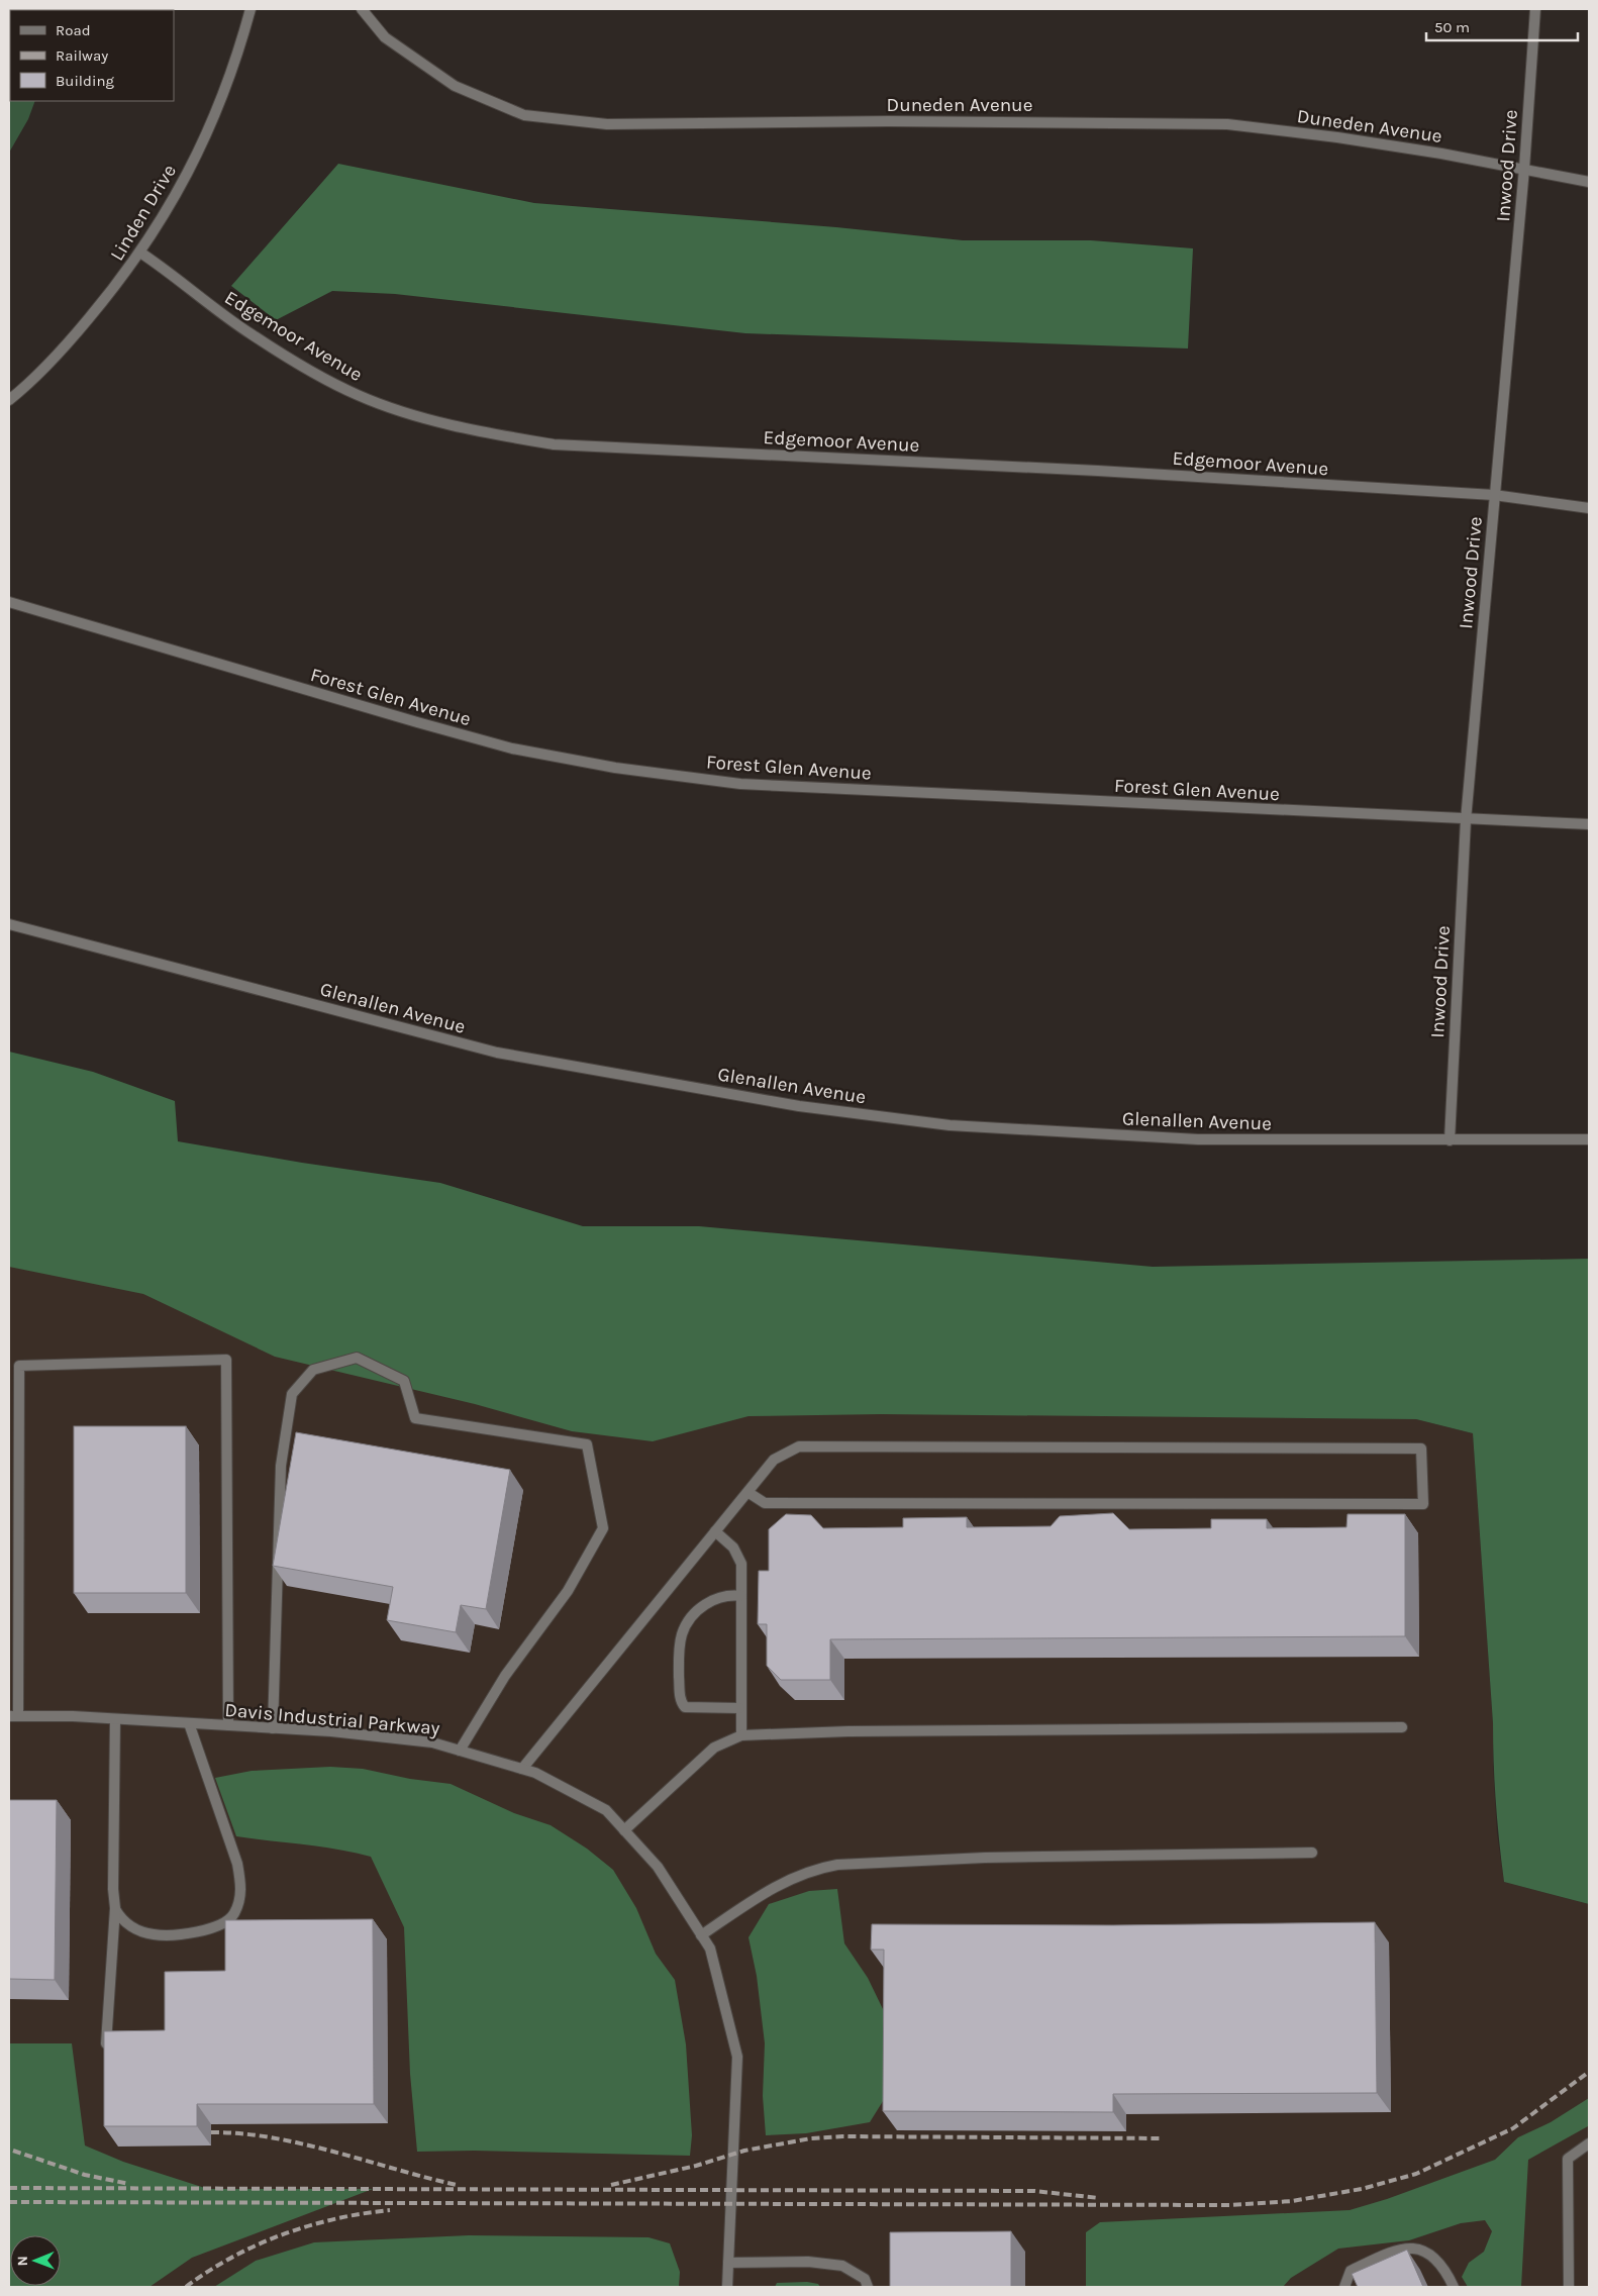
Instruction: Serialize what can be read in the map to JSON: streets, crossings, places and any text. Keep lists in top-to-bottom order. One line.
{"streets":{"street":["Duneden Avenue","Inwood Drive","Linden Drive","Edgemoor Avenue","Forest Glen Avenue","Glenallen Avenue","Davis Industrial Parkway"]},"crossings":[["Duneden Avenue","Inwood Drive"],["Inwood Drive","Edgemoor Avenue"],["Inwood Drive","Forest Glen Avenue"],["Inwood Drive","Glenallen Avenue"],["Linden Drive","Edgemoor Avenue"]],"legend":["Road","Railway","Building"],"scale_bar":"50 m","north":"left"}
